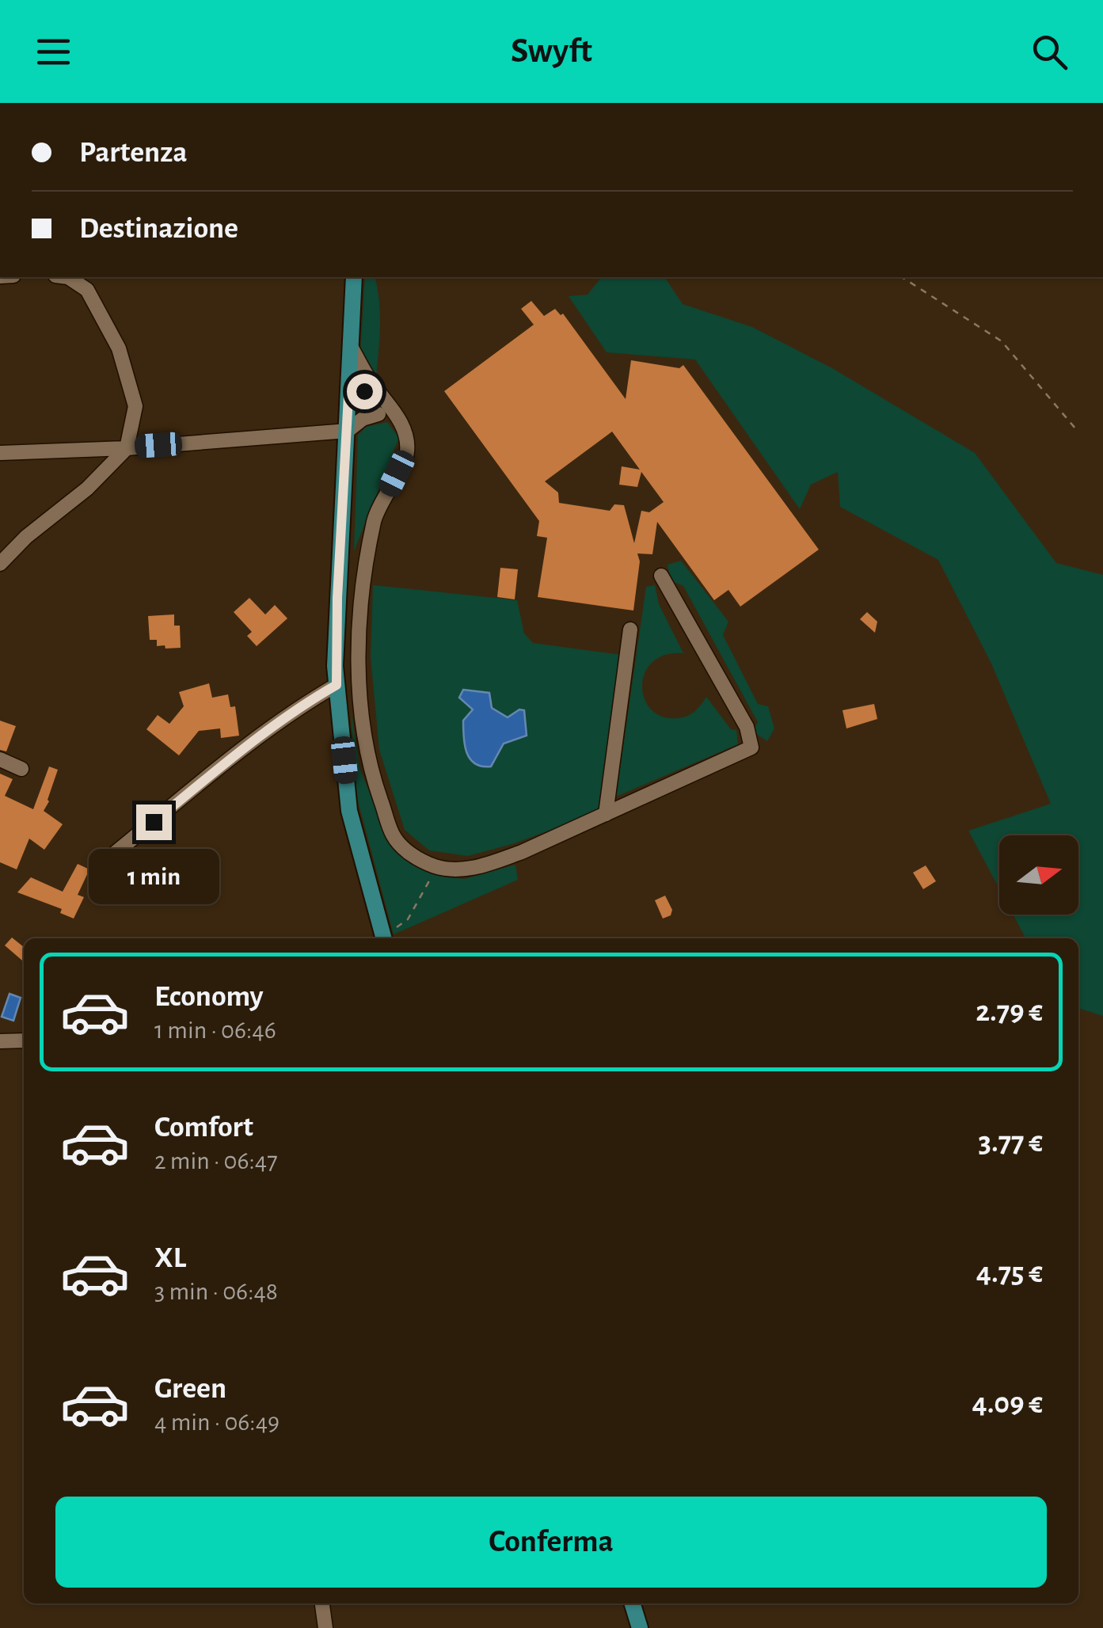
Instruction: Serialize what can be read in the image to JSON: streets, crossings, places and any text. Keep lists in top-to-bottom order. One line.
{"north":"right","page":{"header":"Swyft","banner":["Partenza","Destinazione"],"bubble":"1 min","list":[{"name":"Economy","note":"1 min · 06:46","value":"2.79 €"},{"name":"Comfort","note":"2 min · 06:47","value":"3.77 €"},{"name":"XL","note":"3 min · 06:48","value":"4.75 €"},{"name":"Green","note":"4 min · 06:49","value":"4.09 €"}],"buttons":"Conferma"}}
